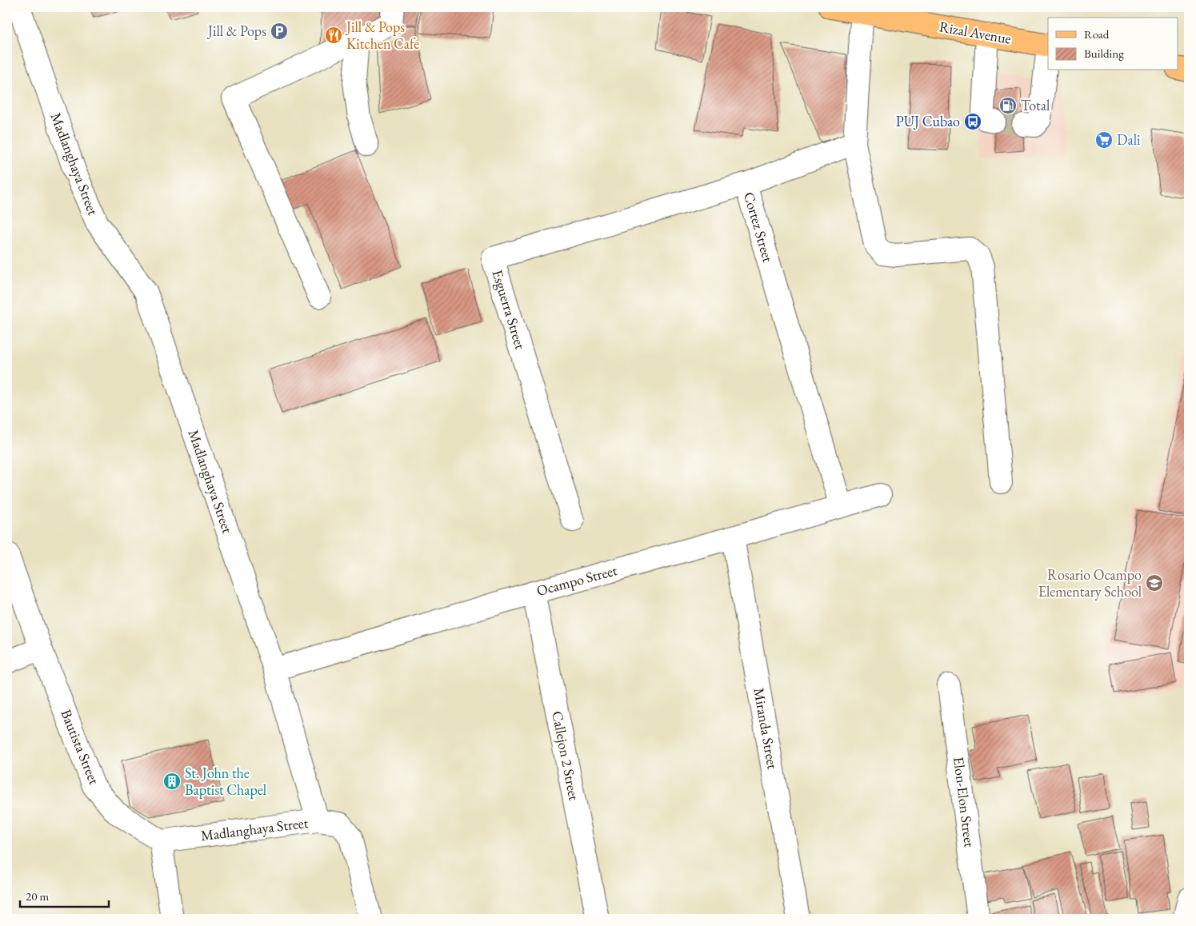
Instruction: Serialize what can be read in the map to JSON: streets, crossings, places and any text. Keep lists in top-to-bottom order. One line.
{"streets":{"main road":["Rizal Avenue"],"street":["Madlanghaya Street","Cortez Street","Esguerra Street","Ocampo Street","Miranda Street","Bautista Street","Callejon 2 Street","Elon-Elon Street"]},"crossings":[["Madlanghaya Street","Ocampo Street"],["Madlanghaya Street","Bautista Street"],["Cortez Street","Esguerra Street"],["Cortez Street","Ocampo Street"],["Ocampo Street","Miranda Street"],["Ocampo Street","Callejon 2 Street"]],"places":{"parking":["Jill & Pops"],"restaurant":["Jill & Pops Kitchen Cafe"],"fuel station":["Total"],"bus stop":["PUJ Cubao"],"supermarket":["Dali"],"school or university":["Rosario Ocampo Elementary School"],"building":["St. John the Baptist Chapel"]},"legend":["Road","Building"],"scale_bar":"20 m"}
